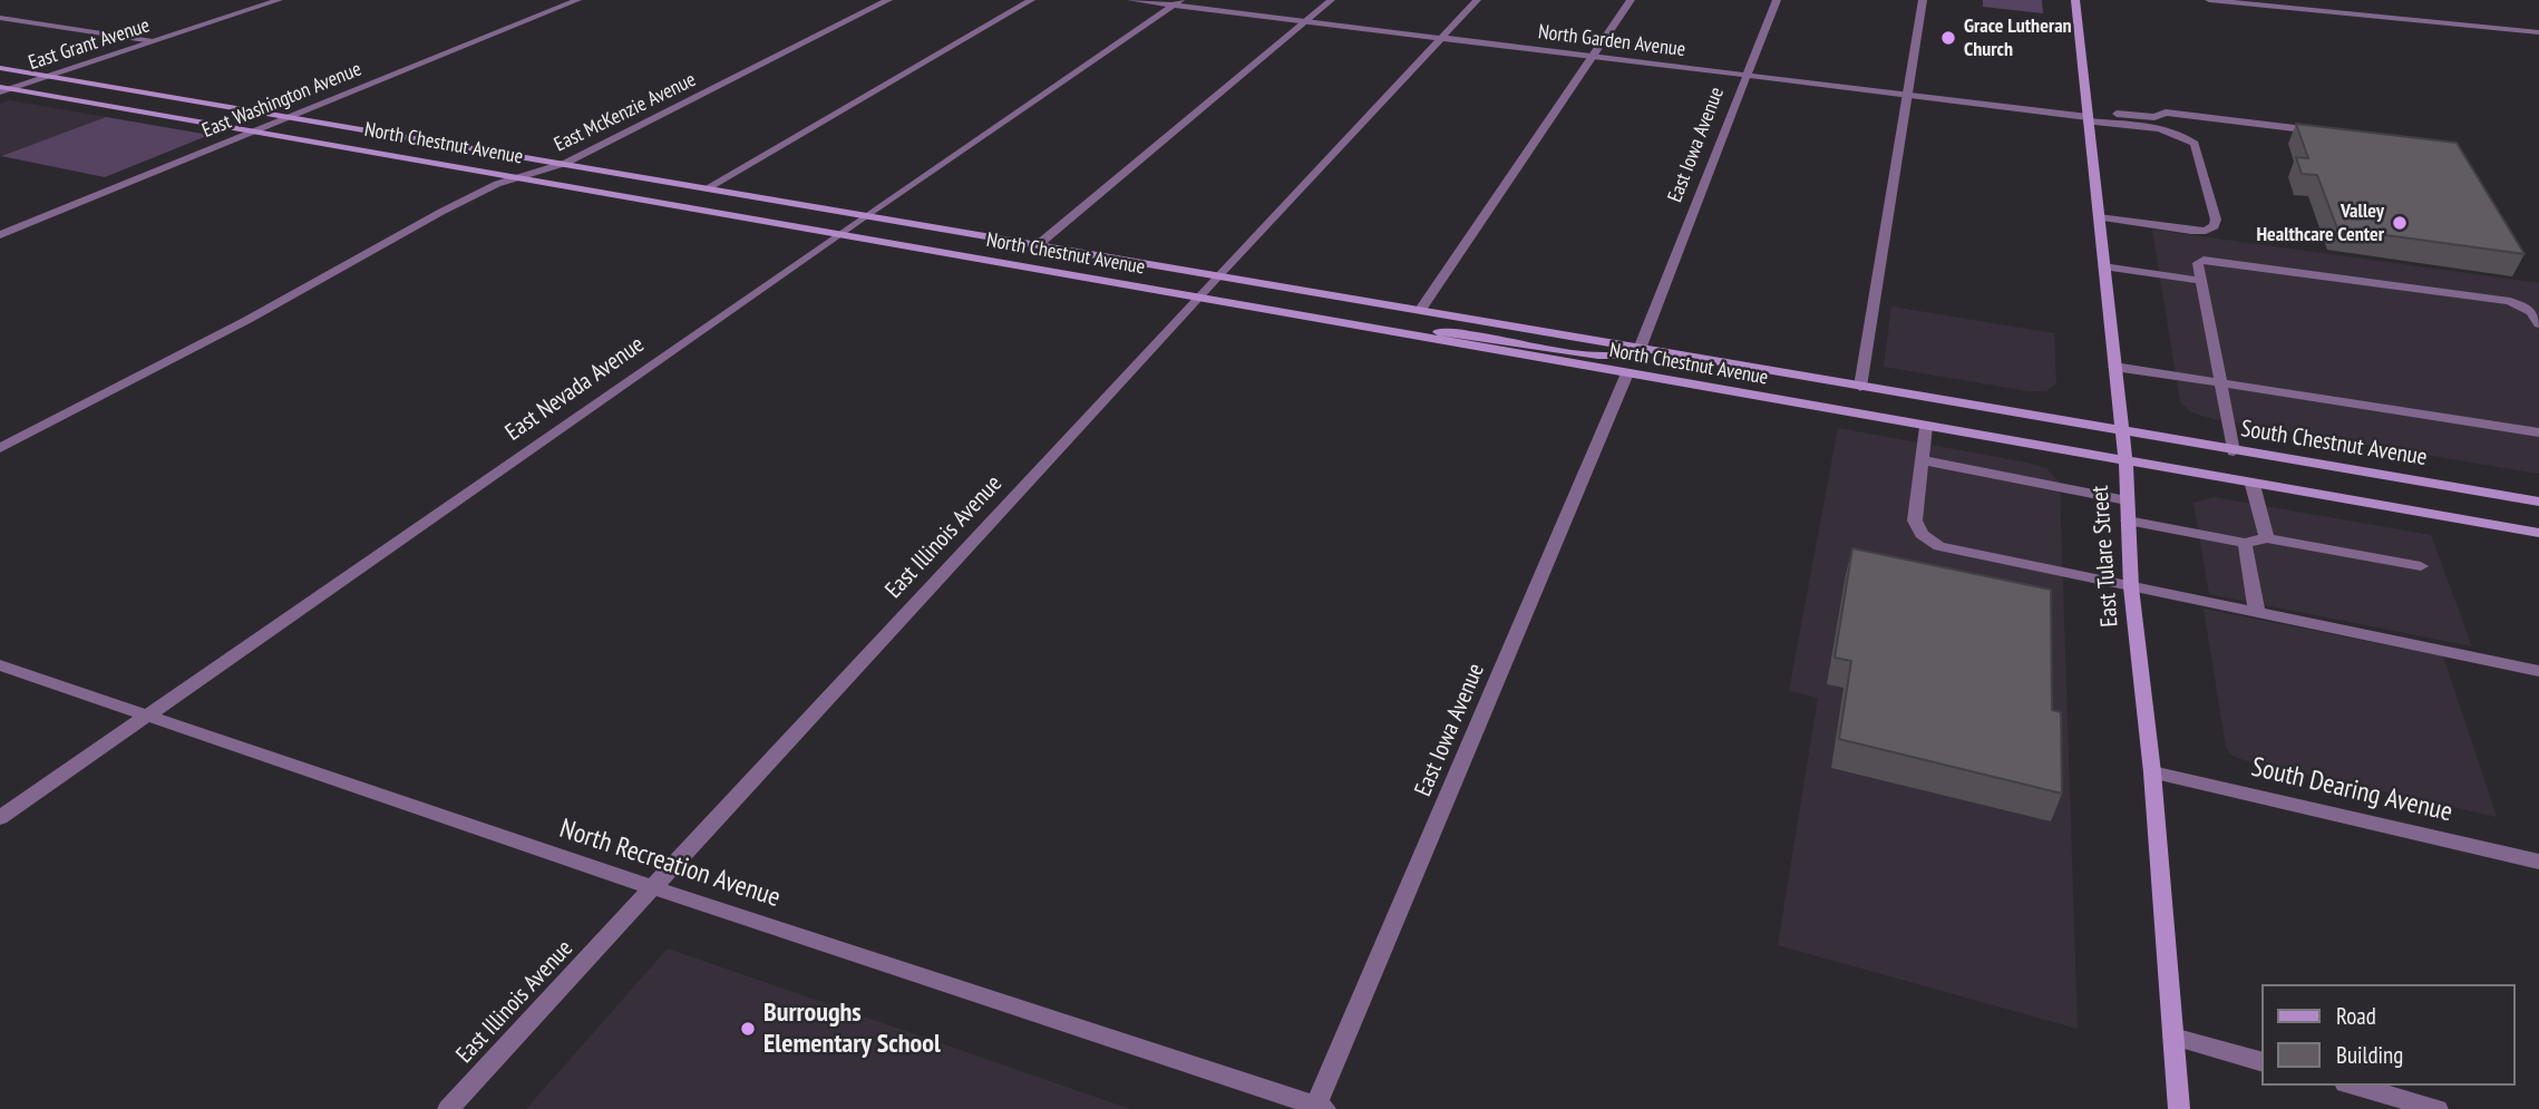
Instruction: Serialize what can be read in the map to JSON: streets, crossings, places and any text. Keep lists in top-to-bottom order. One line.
{"streets":{"main road":["North Chestnut Avenue","South Chestnut Avenue","East Tulare Street"],"street":["North Garden Avenue","East Grant Avenue","East Washington Avenue","East McKenzie Avenue","East Iowa Avenue","East Nevada Avenue","East Illinois Avenue","South Dearing Avenue","North Recreation Avenue"]},"crossings":[["North Garden Avenue","East Iowa Avenue"],["North Garden Avenue","East Nevada Avenue"],["North Garden Avenue","East Illinois Avenue"],["North Garden Avenue","East Tulare Street"],["East Grant Avenue","North Chestnut Avenue"],["East Washington Avenue","North Chestnut Avenue"],["East McKenzie Avenue","North Chestnut Avenue"],["North Chestnut Avenue","East Iowa Avenue"],["North Chestnut Avenue","East Nevada Avenue"],["North Chestnut Avenue","South Chestnut Avenue"],["North Chestnut Avenue","East Illinois Avenue"],["North Chestnut Avenue","East Tulare Street"],["East Iowa Avenue","North Recreation Avenue"],["East Nevada Avenue","North Recreation Avenue"],["South Chestnut Avenue","East Tulare Street"],["East Illinois Avenue","North Recreation Avenue"],["East Tulare Street","South Dearing Avenue"]],"places":["Grace Lutheran Church","Valley Healthcare Center","Burroughs Elementary School"],"legend":["Road","Building"]}
